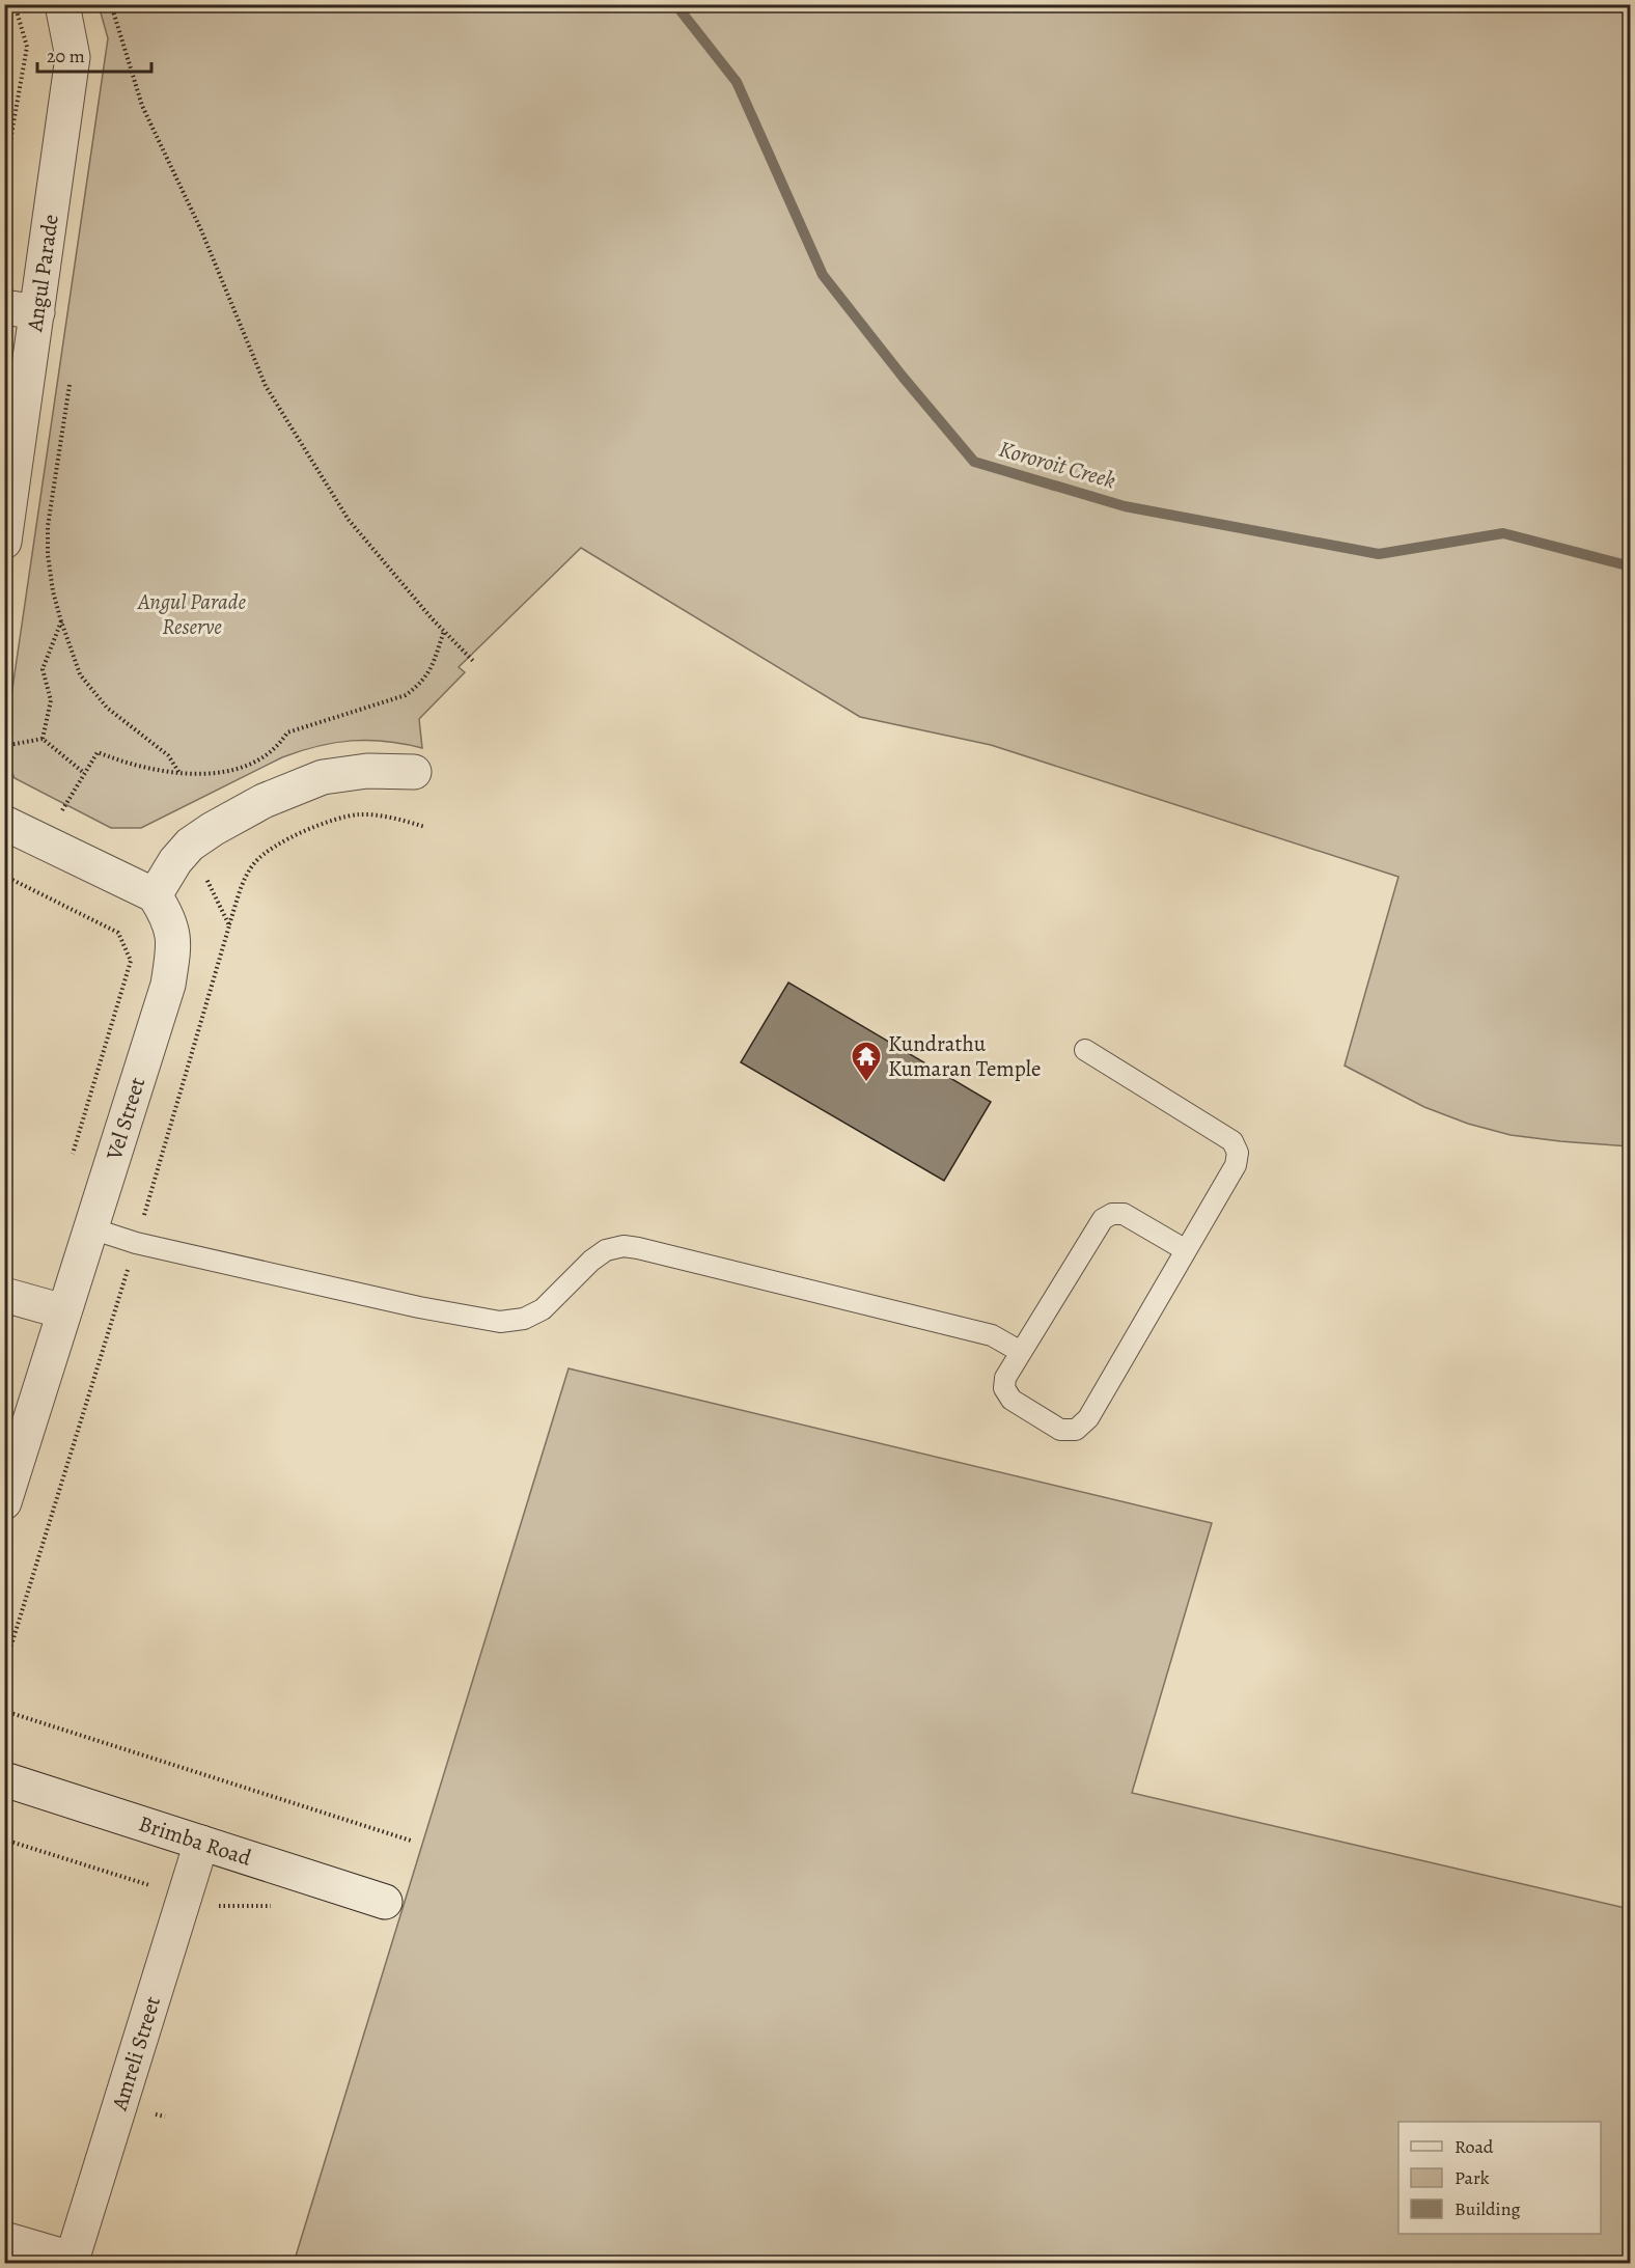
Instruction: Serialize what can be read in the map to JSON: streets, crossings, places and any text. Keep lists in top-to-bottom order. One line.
{"streets":{"street":["Angul Parade","Vel Street","Brimba Road","Amreli Street"]},"crossings":[["Brimba Road","Amreli Street"]],"water":["Kororoit Creek"],"parks":["Angul Parade Reserve"],"places":{"temple":["Kundrathu Kumaran Temple"]},"legend":["Road","Park","Building"],"scale_bar":"20 m"}
